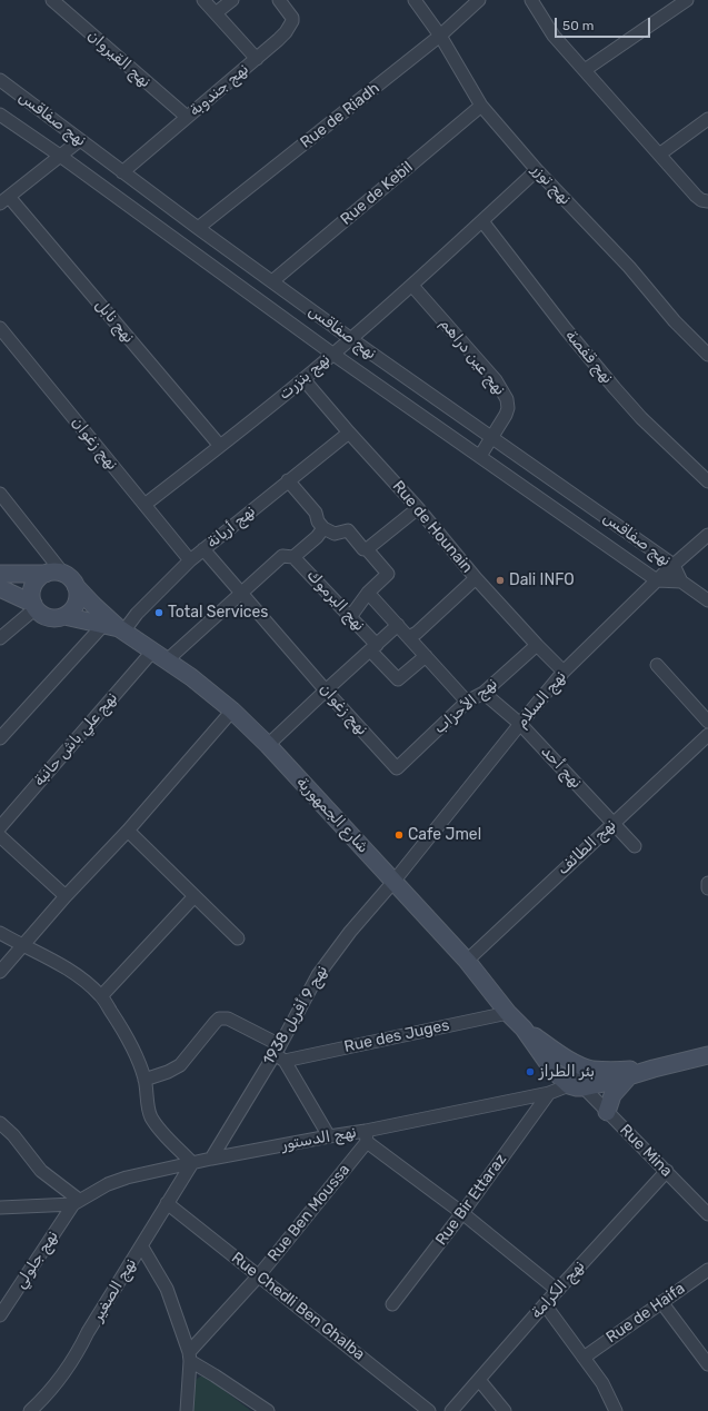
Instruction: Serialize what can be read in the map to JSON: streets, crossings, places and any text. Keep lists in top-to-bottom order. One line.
{"streets":{"main road":["شارع الجمهورية"],"street":["نهج القيروان","نهج جندوبة","Rue de Riadh","نهج صفاقس","نهج توزر","Rue de Kebil","نهج نابل","نهج عين دراهم","نهج قفصة","نهج بنزرت","نهج زغوان","نهج أريانة","Rue de Hounain","نهج اليرموك","نهج السلام","نهج الأحزاب","نهج علي باش حانبة","نهج أحد","نهج الطائف","نهج 9 أفريل 1938","Rue des Juges","نهج الدستور","Rue Mina","Rue Bir Ettaraz","Rue Ben Moussa","نهج جلولي","نهج الصغير","نهج الكرامة","Rue Chedli Ben Ghalba","Rue de Haifa"]},"crossings":[["نهج القيروان","نهج جندوبة"],["نهج جندوبة","نهج صفاقس"],["Rue de Riadh","نهج صفاقس"],["Rue de Riadh","نهج توزر"],["نهج صفاقس","Rue de Kebil"],["نهج صفاقس","نهج عين دراهم"],["نهج صفاقس","نهج بنزرت"],["نهج صفاقس","نهج السلام"],["نهج توزر","Rue de Kebil"],["نهج توزر","نهج بنزرت"],["نهج نابل","نهج بنزرت"],["نهج عين دراهم","نهج بنزرت"],["نهج قفصة","نهج بنزرت"],["نهج بنزرت","نهج زغوان"],["نهج بنزرت","Rue de Hounain"],["نهج زغوان","نهج أريانة"],["نهج زغوان","نهج الأحزاب"],["نهج أريانة","Rue de Hounain"],["نهج أريانة","شارع الجمهورية"],["Rue de Hounain","نهج السلام"],["Rue de Hounain","نهج الأحزاب"],["نهج السلام","نهج أحد"],["نهج السلام","شارع الجمهورية"],["نهج السلام","نهج 9 أفريل 1938"],["نهج الأحزاب","نهج أحد"],["نهج علي باش حانبة","شارع الجمهورية"],["نهج أحد","نهج الطائف"],["شارع الجمهورية","نهج الطائف"],["شارع الجمهورية","نهج 9 أفريل 1938"],["شارع الجمهورية","Rue des Juges"],["نهج 9 أفريل 1938","Rue des Juges"],["نهج 9 أفريل 1938","نهج الدستور"],["نهج الدستور","Rue Mina"],["نهج الدستور","Rue Bir Ettaraz"],["نهج الدستور","Rue Ben Moussa"],["نهج الدستور","نهج جلولي"],["نهج الدستور","نهج الصغير"],["Rue Mina","نهج الكرامة"],["Rue Ben Moussa","Rue Chedli Ben Ghalba"],["نهج الصغير","Rue Chedli Ben Ghalba"]],"places":["Dali INFO","Total Services","Cafe Jmel","بئر الطراز"],"scale_bar":"50 m"}
